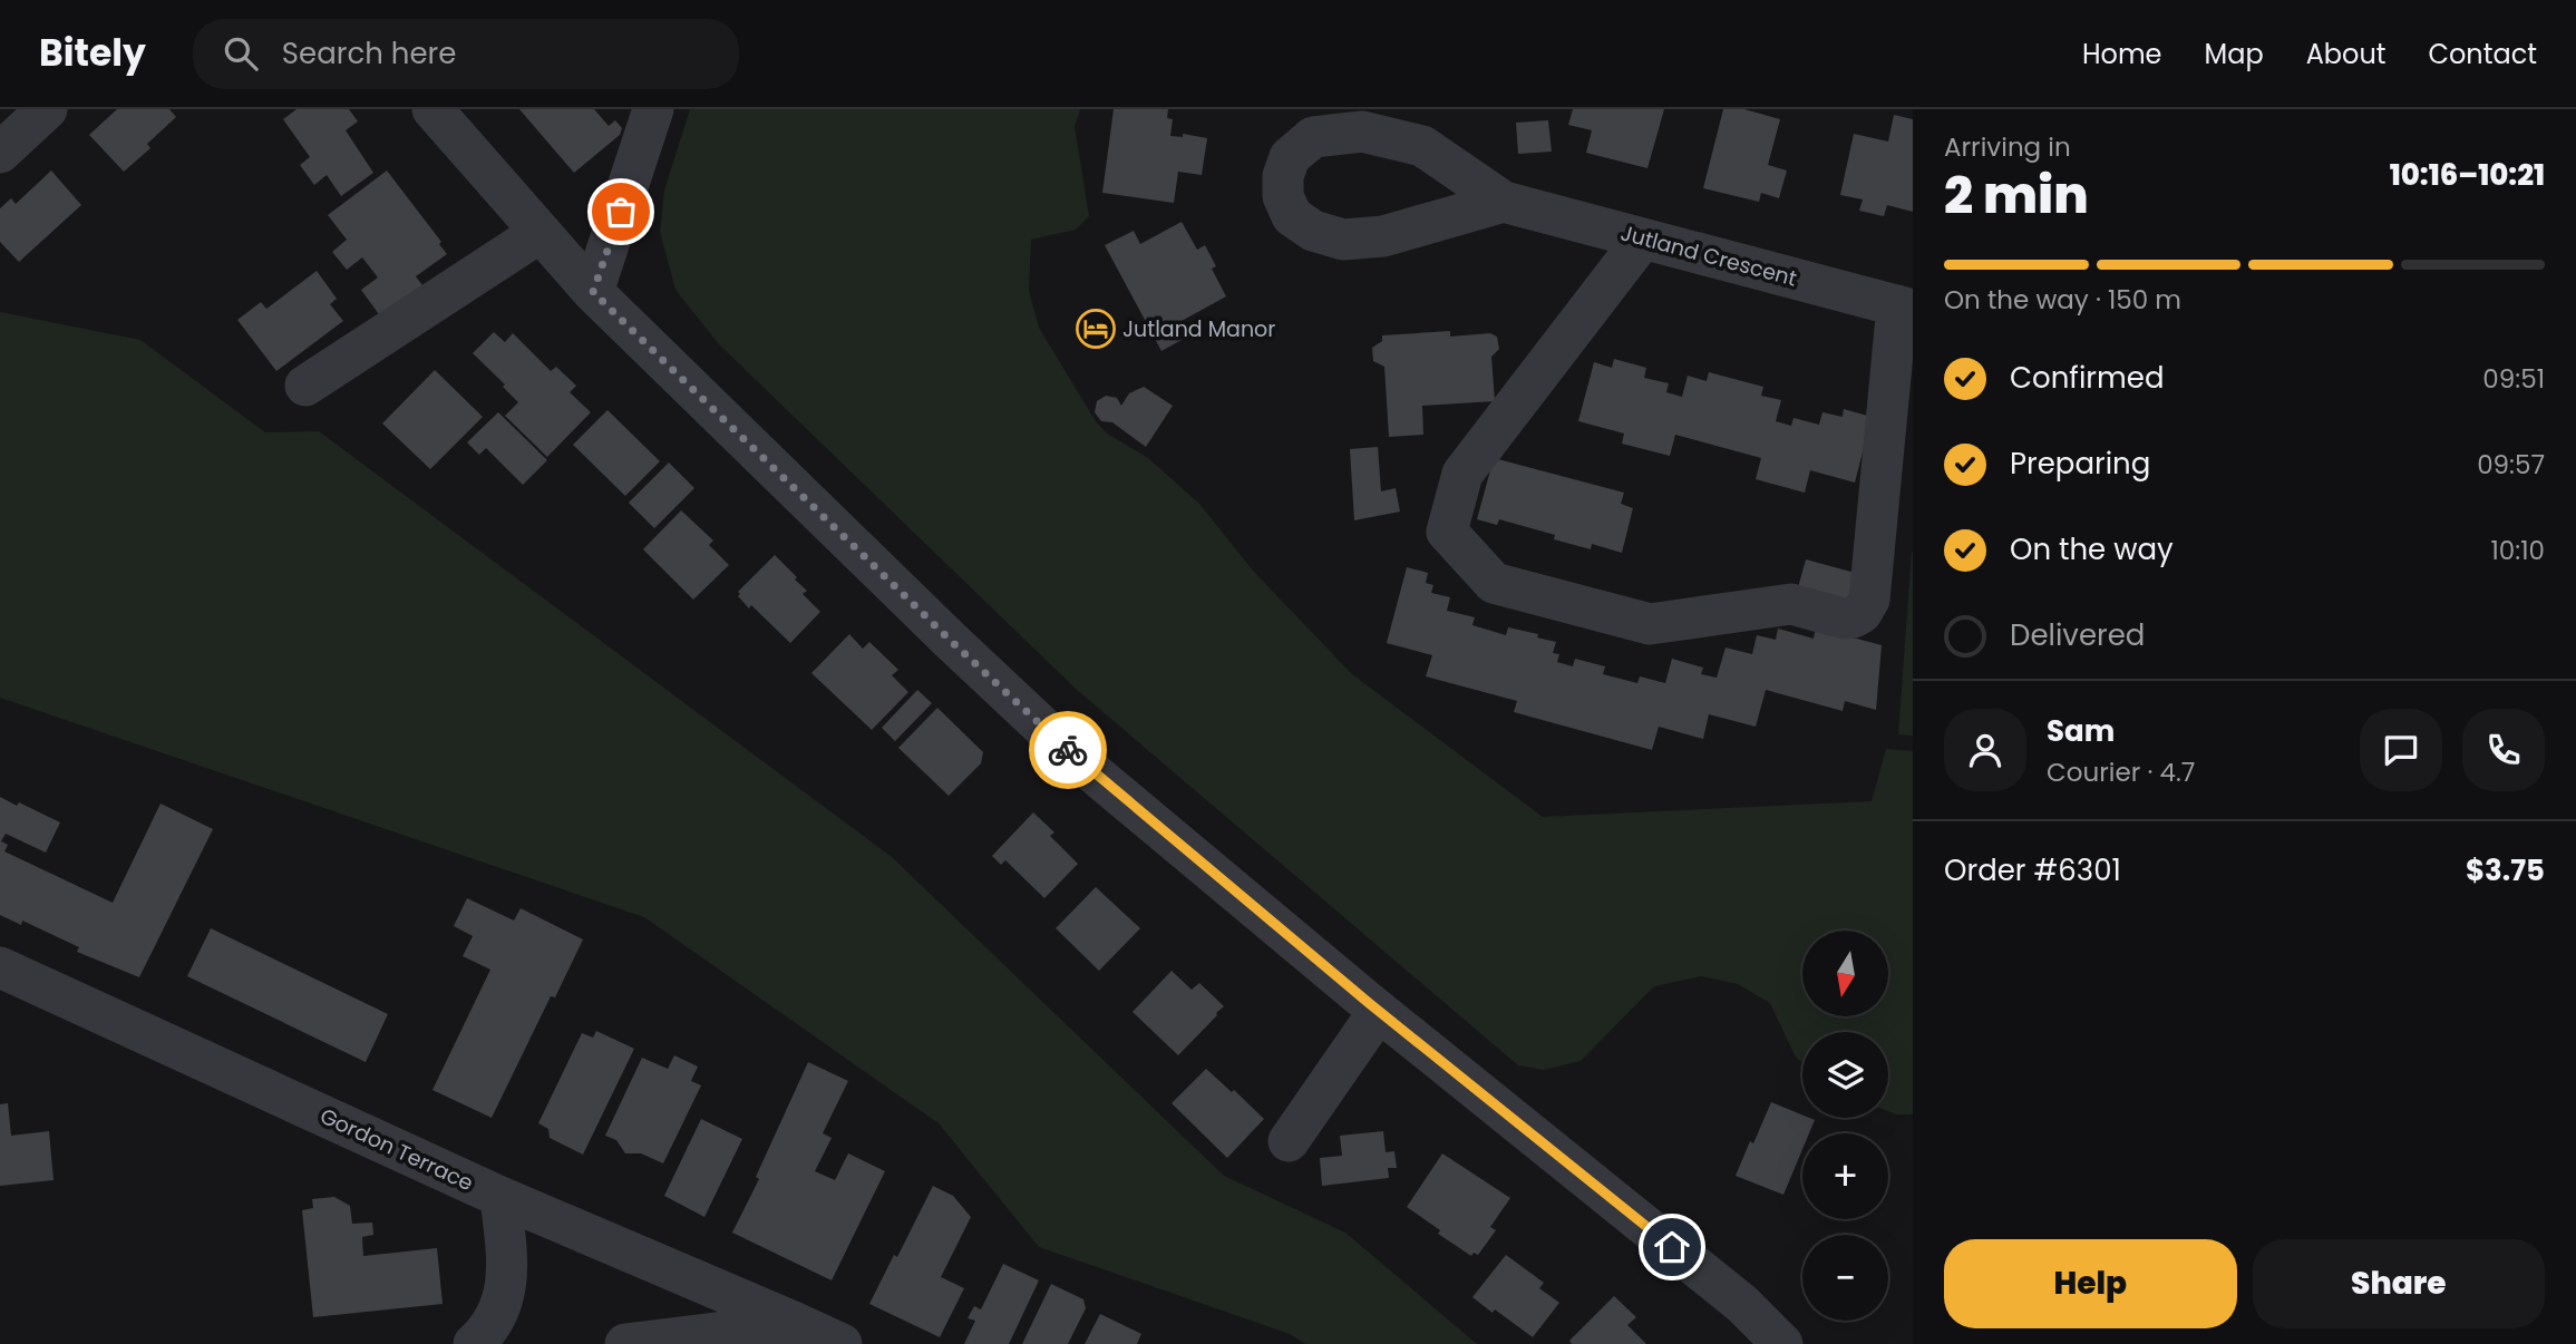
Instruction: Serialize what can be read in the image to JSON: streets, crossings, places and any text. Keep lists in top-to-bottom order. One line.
{"streets":{"street":["Jutland Crescent","Gordon Terrace"]},"places":{"hotel":["Jutland Manor"]},"north":"bottom","page":{"header":"Bitely","search":"Search here","nav":["Home","Map","About","Contact"],"heading":["2 min","Arriving in","10:16–10:21"],"panel":["Sam","Courier · 4.7","Order #6301","$3.75"],"bar":"On the way · 150 m","list":[["Confirmed","09:51"],["Preparing","09:57"],["On the way","10:10"],"Delivered"],"map_buttons":["+","−"],"buttons":["Help","Share"]}}
